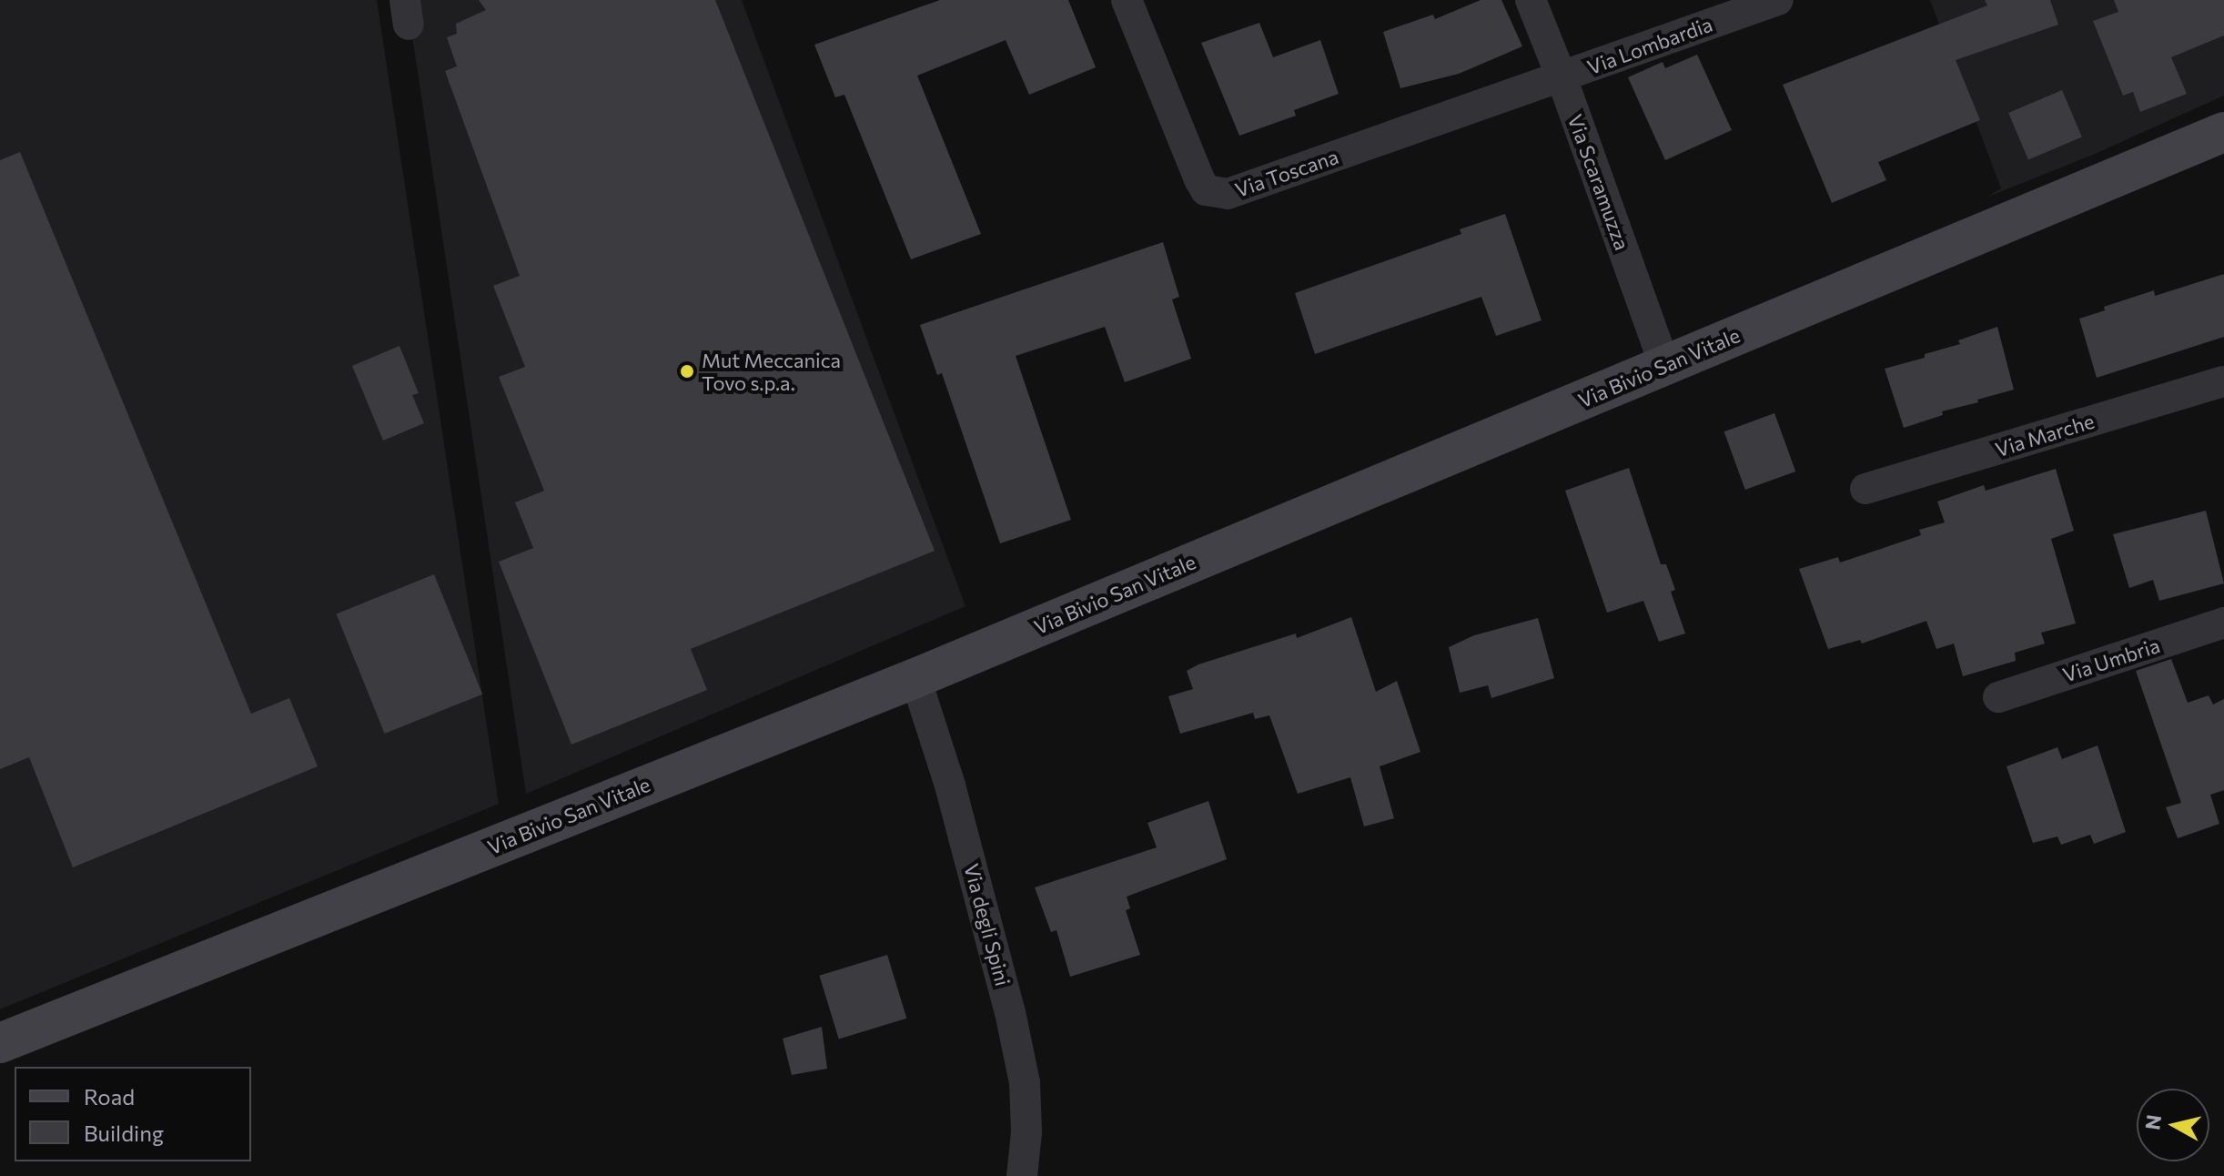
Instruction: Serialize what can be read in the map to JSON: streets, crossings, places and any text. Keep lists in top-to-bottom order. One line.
{"streets":{"main road":["Via Bivio San Vitale"],"street":["Via Lombardia","Via Toscana","Via Scaramuzza","Via Marche","Via Umbria","Via degli Spini"]},"crossings":[["Via Lombardia","Via Toscana"],["Via Lombardia","Via Scaramuzza"],["Via Toscana","Via Scaramuzza"],["Via Scaramuzza","Via Bivio San Vitale"],["Via Bivio San Vitale","Via degli Spini"]],"places":["Mut Meccanica Tovo s.p.a."],"legend":["Road","Building"],"north":"left"}
